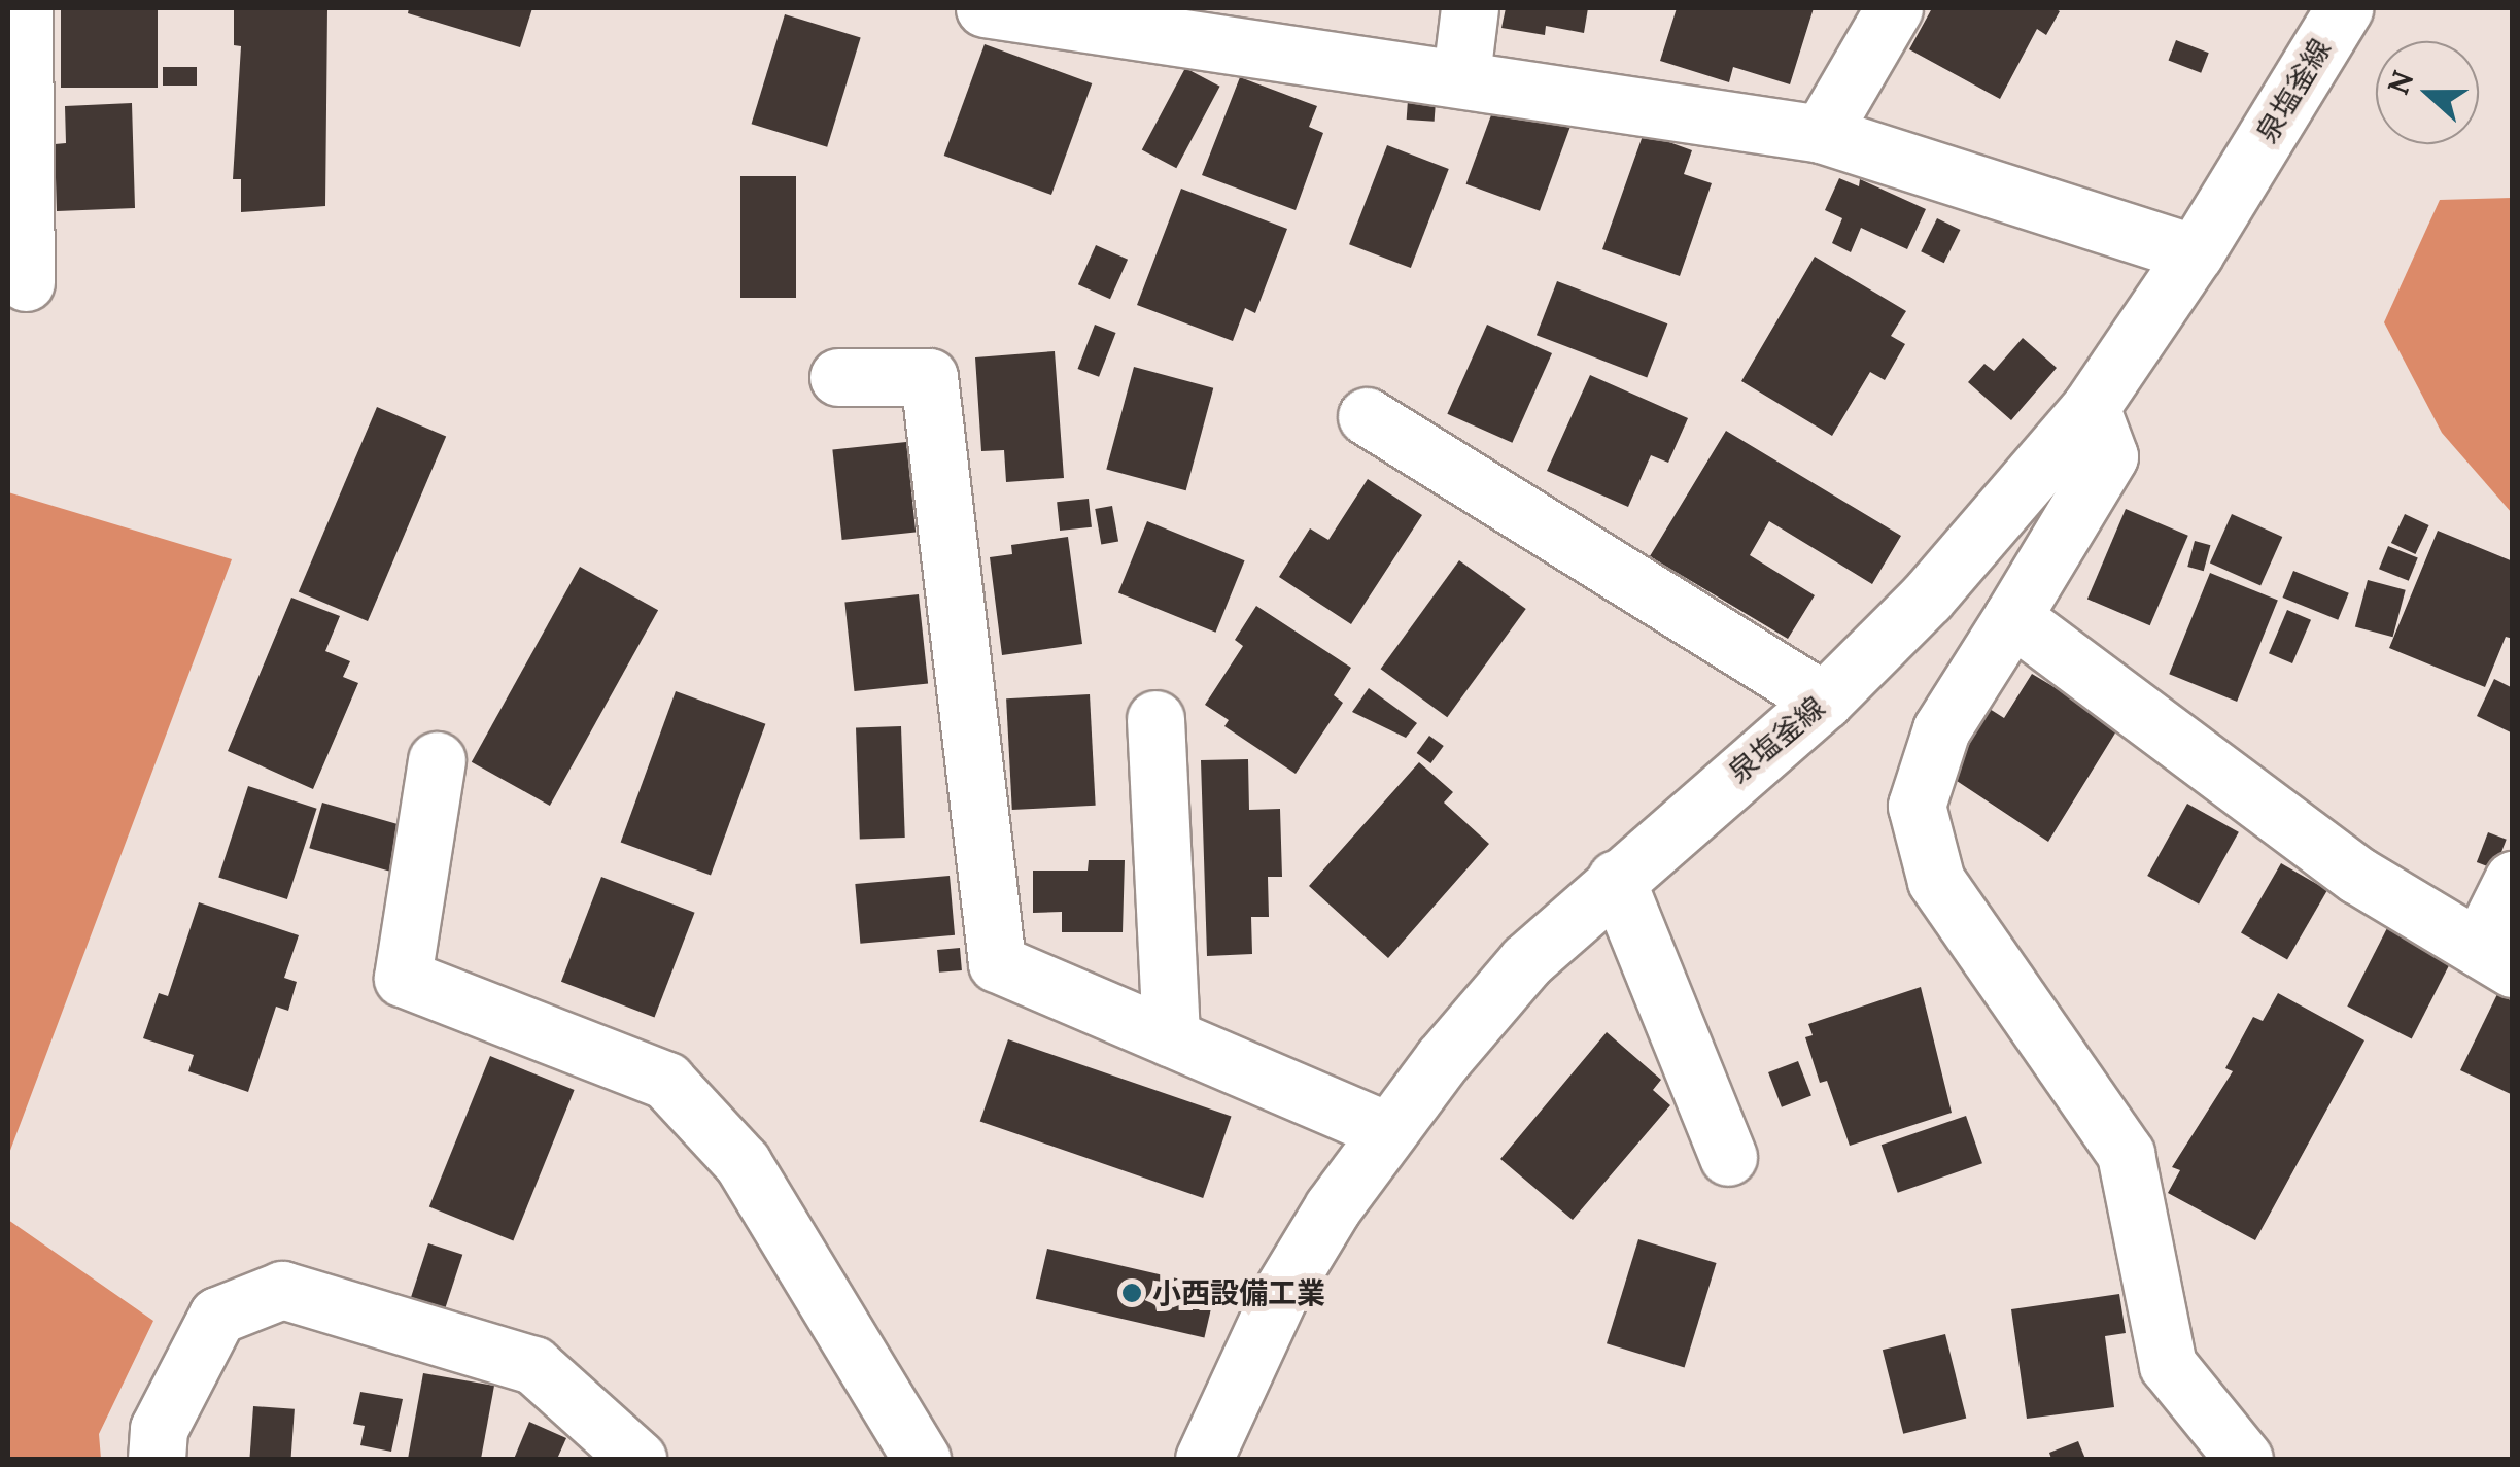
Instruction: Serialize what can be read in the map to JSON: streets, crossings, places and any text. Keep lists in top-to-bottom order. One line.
{"streets":{"street":["泉塩釜線"]},"places":["小西設備工業"],"north":"left"}
